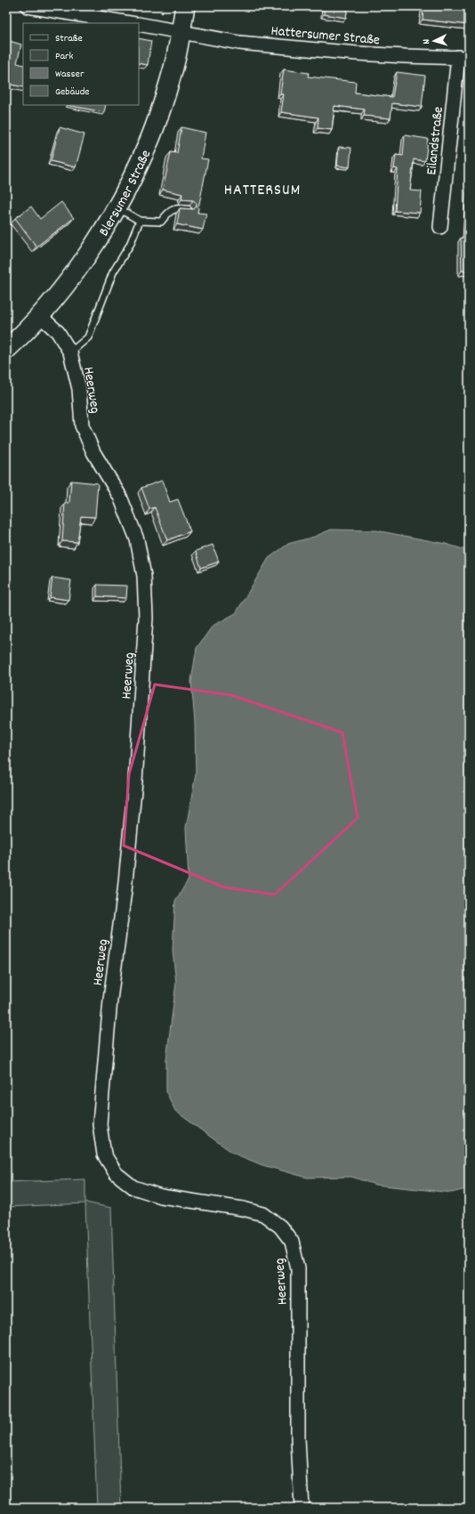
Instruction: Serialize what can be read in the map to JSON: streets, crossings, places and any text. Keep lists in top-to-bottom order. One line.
{"streets":{"main road":["Blersumer Straße"],"street":["Hattersumer Straße","Eilandstraße","Heerweg"]},"crossings":[["Hattersumer Straße","Eilandstraße"],["Hattersumer Straße","Blersumer Straße"],["Blersumer Straße","Heerweg"]],"districts":["HATTERSUM"],"legend":["Straße","Park","Wasser","Gebäude"],"north":"left"}
